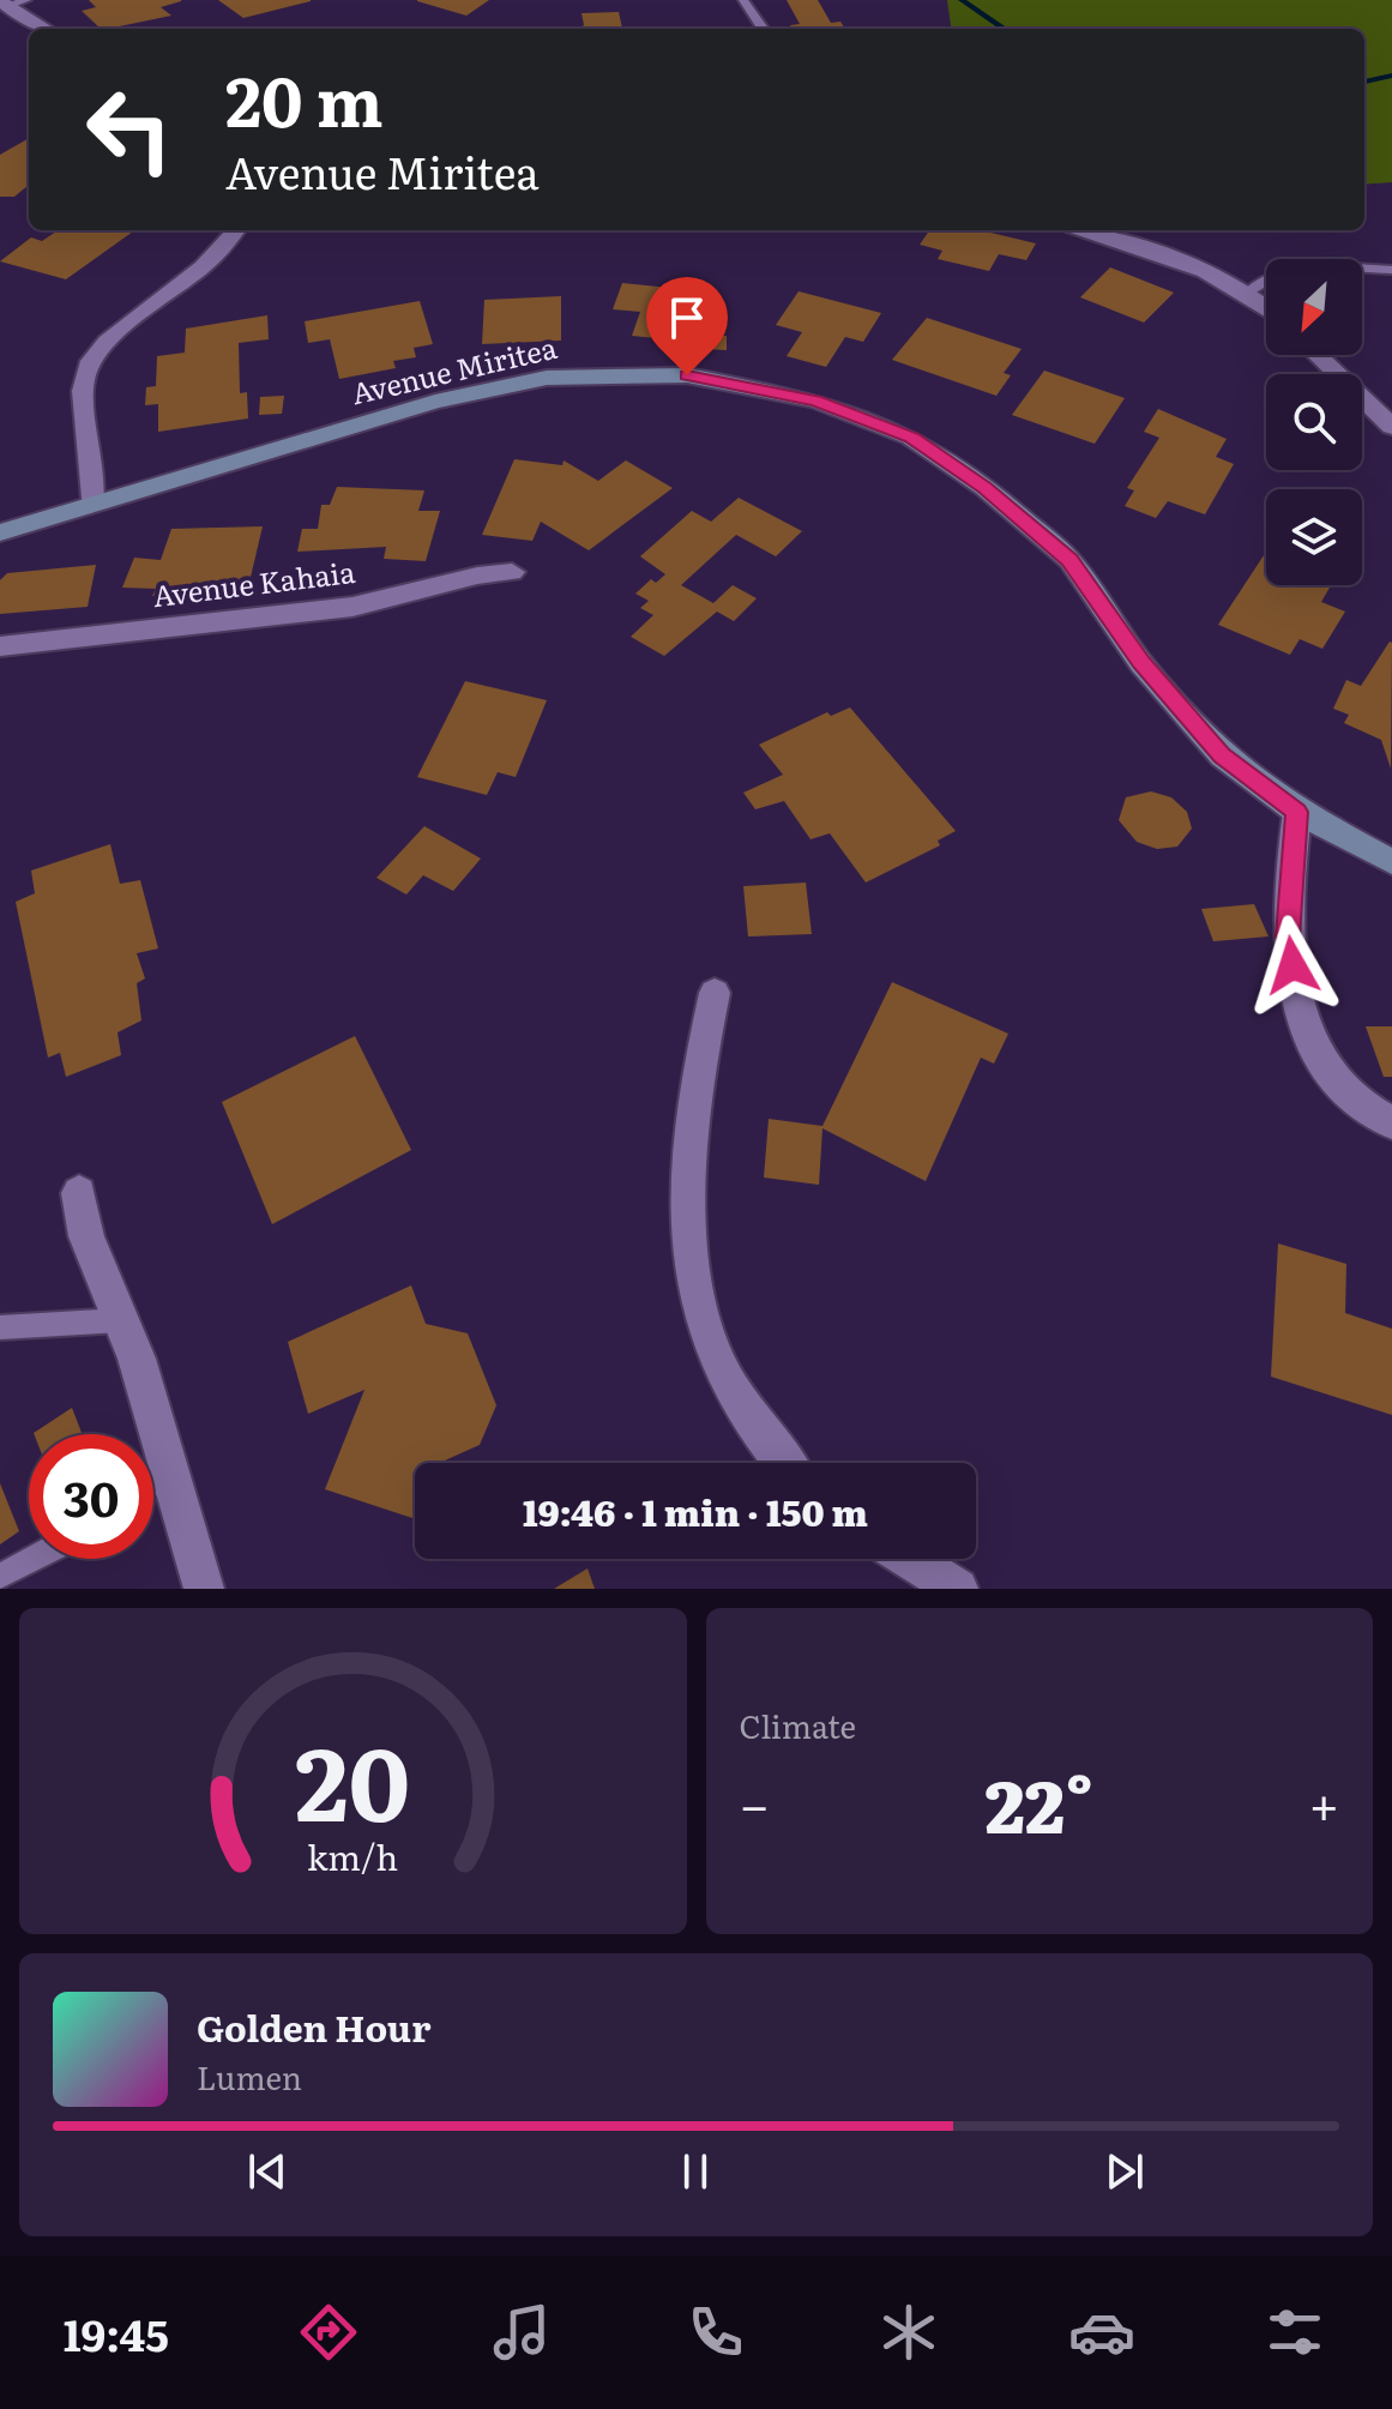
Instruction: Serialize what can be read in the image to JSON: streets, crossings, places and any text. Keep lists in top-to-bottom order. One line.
{"streets":{"main road":["Avenue Miritea"],"street":["Avenue Kahaia"]},"north":"bottom left","page":{"turn":["20 m","Avenue Miritea"],"limit":"30","trip":"19:46 · 1 min · 150 m","tile":"Climate","heat":["−","22°","+"],"song":["Golden Hour","Lumen"],"tabs":"19:45","gauge":["20","km/h"]}}
